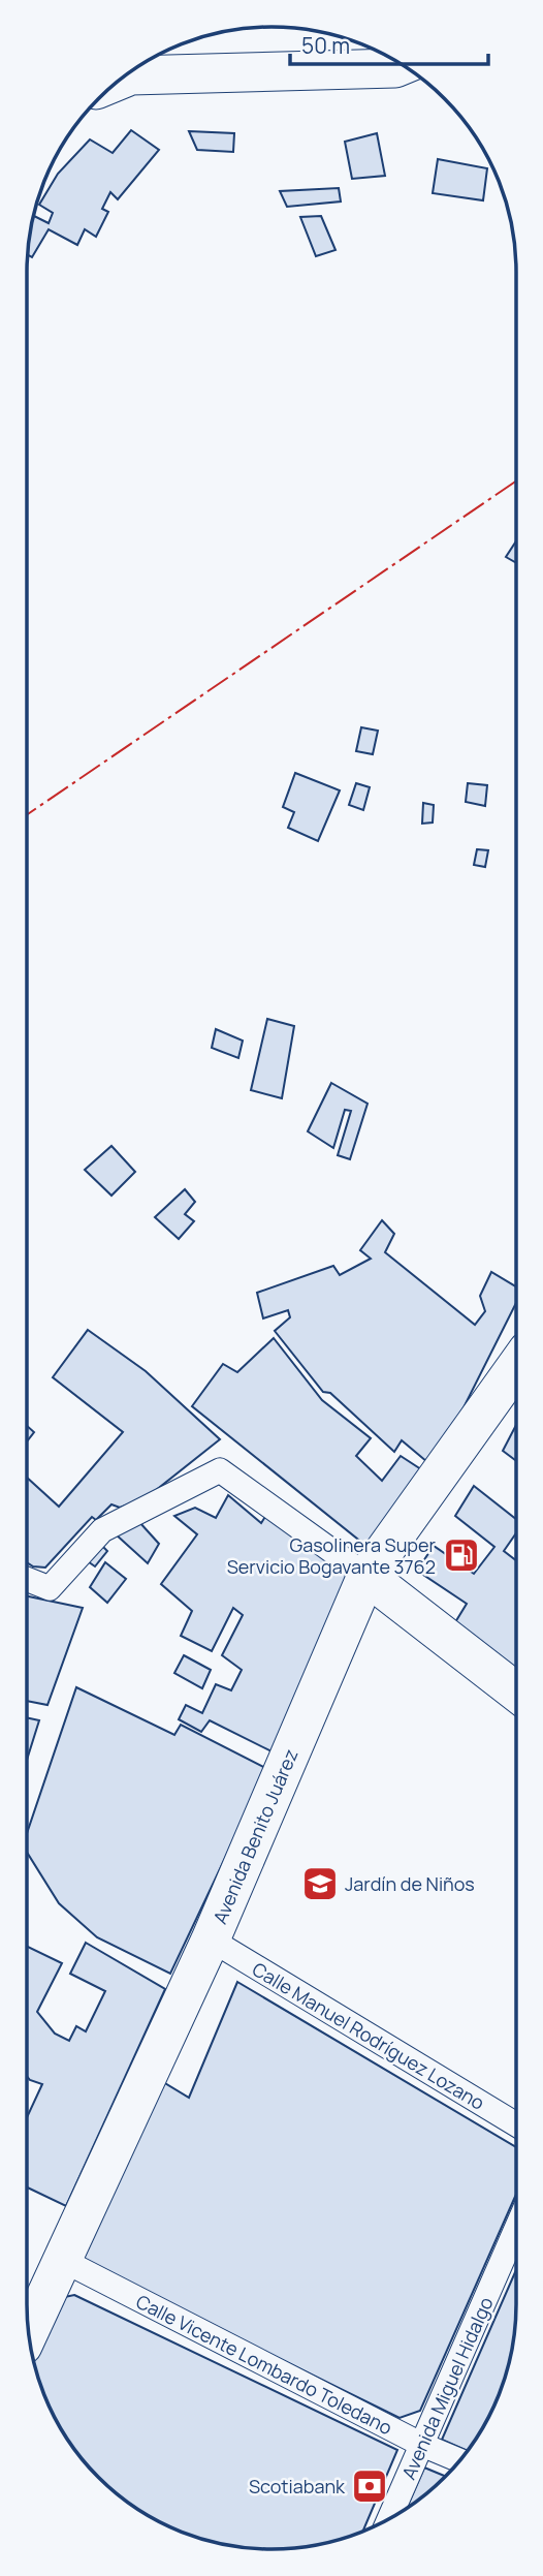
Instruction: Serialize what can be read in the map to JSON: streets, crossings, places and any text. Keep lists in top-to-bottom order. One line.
{"streets":{"main road":["Avenida Benito Juárez"],"street":["Calle Manuel Rodríguez Lozano","Calle Vicente Lombardo Toledano","Avenida Miguel Hidalgo"]},"crossings":[["Avenida Benito Juárez","Calle Manuel Rodríguez Lozano"],["Avenida Benito Juárez","Calle Vicente Lombardo Toledano"],["Calle Vicente Lombardo Toledano","Avenida Miguel Hidalgo"]],"places":{"fuel station":["Gasolinera Super Servicio Bogavante 3762"],"school or university":["Jardín de Niños"],"bank":["Scotiabank"]},"scale_bar":"50 m"}
